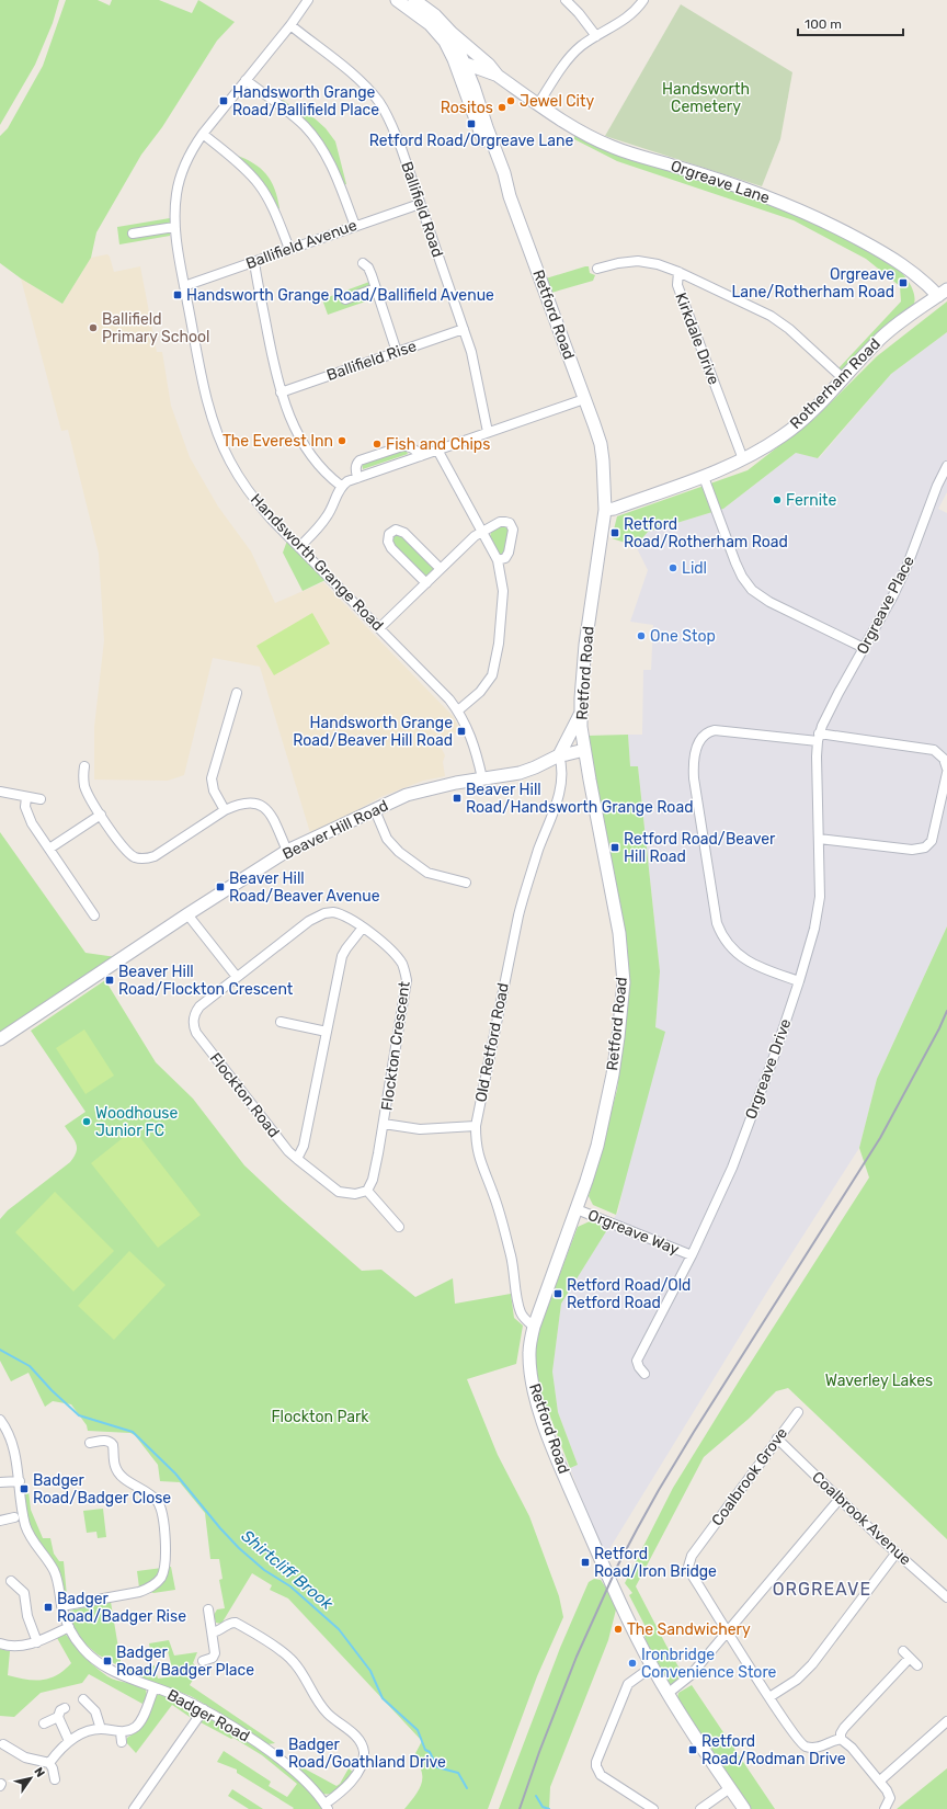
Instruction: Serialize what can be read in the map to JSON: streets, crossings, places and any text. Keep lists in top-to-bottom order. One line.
{"streets":{"main road":["Orgreave Lane","Retford Road","Rotherham Road","Beaver Hill Road"],"street":["Ballifield Road","Ballifield Avenue","Kirkdale Drive","Ballifield Rise","Handsworth Grange Road","Orgreave Place","Old Retford Road","Flockton Crescent","Orgreave Drive","Flockton Road","Orgreave Way","Coalbrook Grove","Coalbrook Avenue","Badger Road"]},"crossings":[["Orgreave Lane","Retford Road"],["Orgreave Lane","Rotherham Road"],["Ballifield Road","Ballifield Avenue"],["Ballifield Road","Ballifield Rise"],["Ballifield Road","Handsworth Grange Road"],["Ballifield Avenue","Handsworth Grange Road"],["Retford Road","Rotherham Road"],["Retford Road","Beaver Hill Road"],["Retford Road","Old Retford Road"],["Retford Road","Orgreave Way"],["Kirkdale Drive","Rotherham Road"],["Handsworth Grange Road","Beaver Hill Road"],["Orgreave Place","Orgreave Drive"],["Beaver Hill Road","Old Retford Road"],["Flockton Crescent","Flockton Road"],["Orgreave Drive","Orgreave Way"],["Coalbrook Grove","Coalbrook Avenue"]],"districts":["ORGREAVE"],"water":["Shirtcliff Brook"],"parks":["Handsworth Cemetery","Waverley Lakes","Flockton Park"],"places":{"transit":["Handsworth Grange Road/Ballifield Place","Retford Road/Orgreave Lane","Orgreave Lane/Rotherham Road","Handsworth Grange Road/Ballifield Avenue","Retford Road/Rotherham Road","Handsworth Grange Road/Beaver Hill Road","Beaver Hill Road/Handsworth Grange Road","Retford Road/Beaver Hill Road","Beaver Hill Road/Beaver Avenue","Beaver Hill Road/Flockton Crescent","Retford Road/Old Retford Road","Badger Road/Badger Close","Retford Road/Iron Bridge","Badger Road/Badger Rise","Badger Road/Badger Place","Retford Road/Rodman Drive","Badger Road/Goathland Drive"],"other":["Jewel City","Rositos","Ballifield Primary School","The Everest Inn","Fish and Chips","Fernite","Lidl","One Stop","Woodhouse Junior FC","The Sandwichery","Ironbridge Convenience Store"]},"scale_bar":"100 m","north":"top right"}
